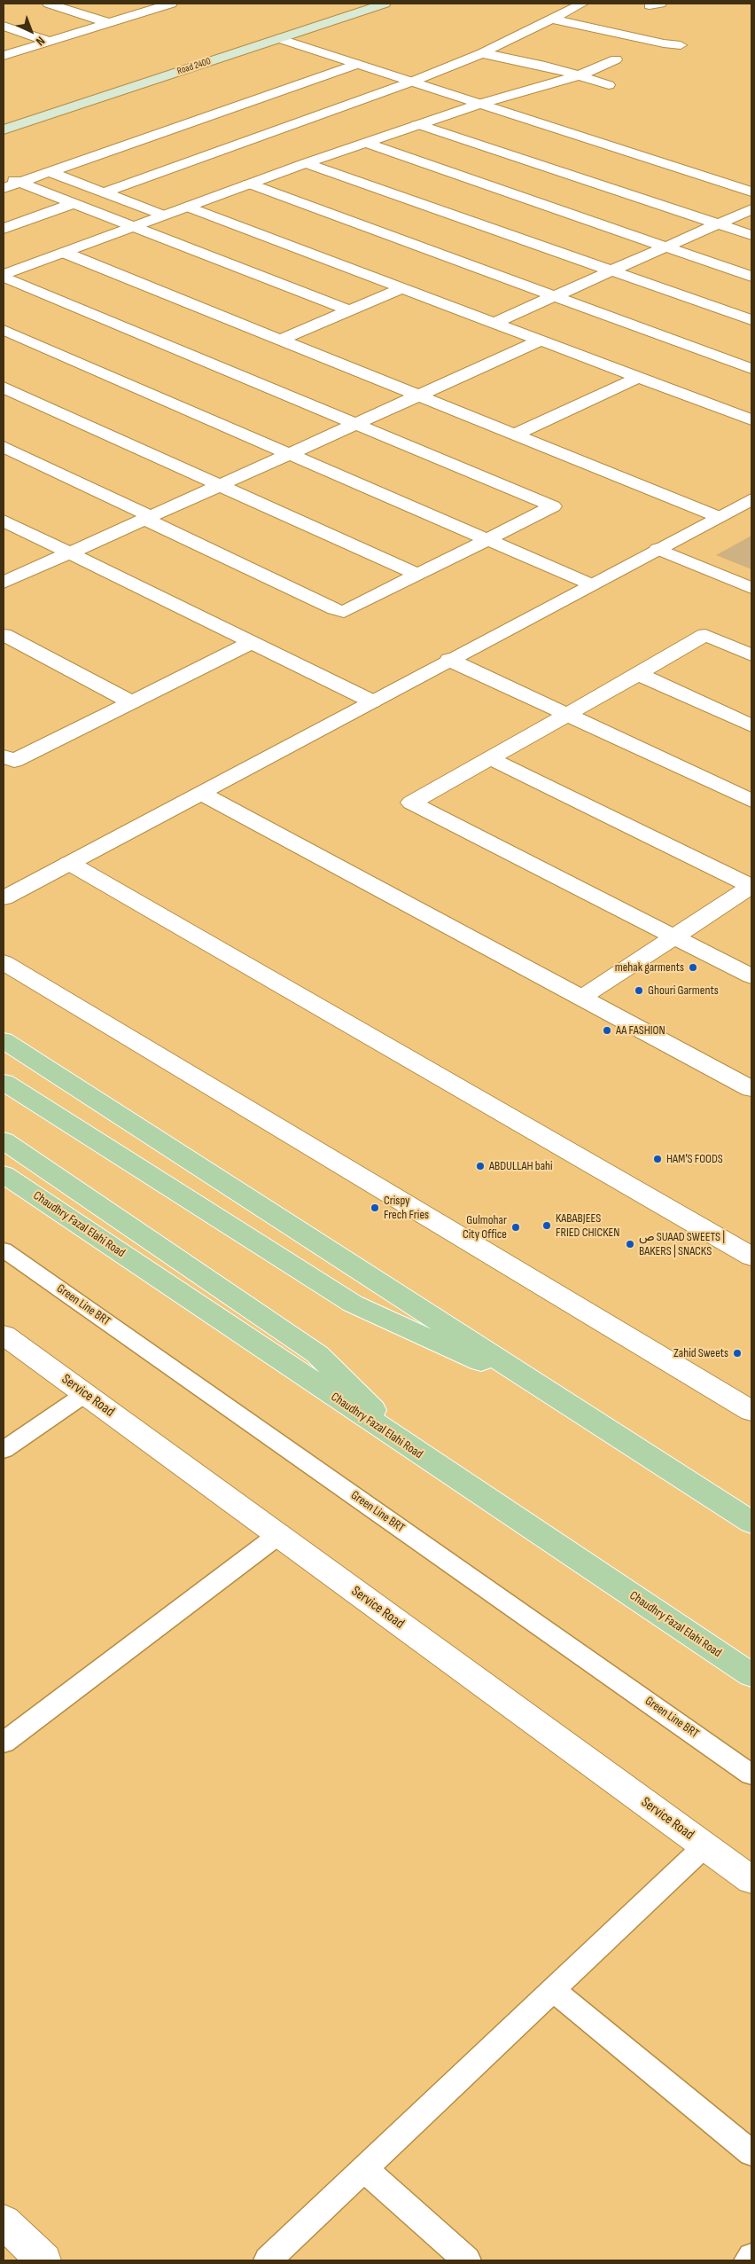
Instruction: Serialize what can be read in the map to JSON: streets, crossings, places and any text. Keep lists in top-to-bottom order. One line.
{"streets":{"main road":["Road 2400","Chaudhry Fazal Elahi Road"],"street":["Service Road"],"lane":["Green Line BRT"]},"places":["mehak garments","Ghouri Garments","AA FASHION","HAM'S FOODS","ABDULLAH bahi","Crispy Frech Fries","KABABJEES FRIED CHICKEN","Gulmohar City Office","ص SUAAD SWEETS | BAKERS | SNACKS","Zahid Sweets"],"north":"bottom right"}
